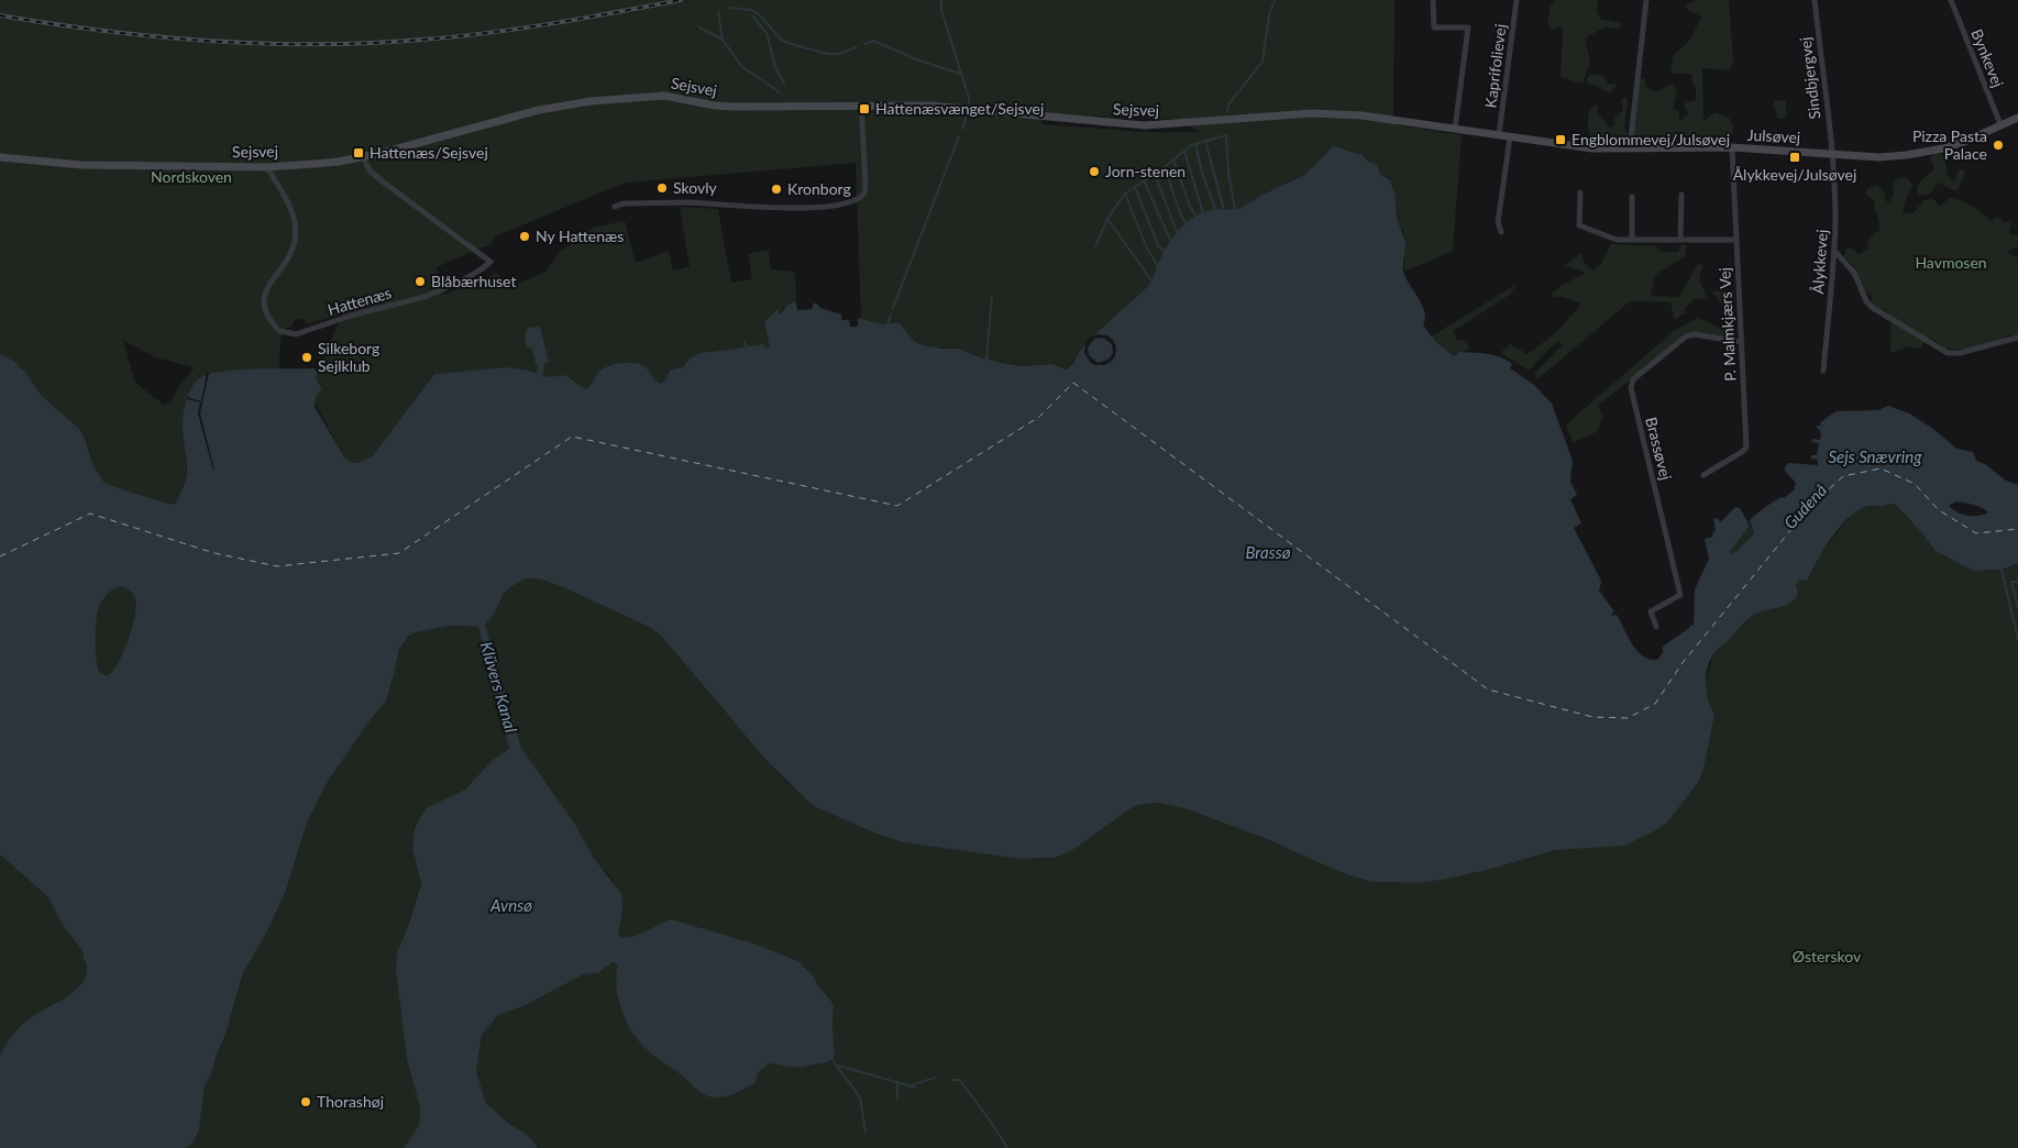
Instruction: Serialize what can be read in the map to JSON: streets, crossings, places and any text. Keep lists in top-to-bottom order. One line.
{"streets":{"street":["Bynkevej","Kaprifolievej","Sindbjergvej","Sejsvej","Julsøvej","Ålykkevej","Hattenæs","P. Malmkjærs Vej","Brassøvej"]},"crossings":[["Bynkevej","Julsøvej"],["Kaprifolievej","Julsøvej"],["Sindbjergvej","Julsøvej"],["Sindbjergvej","Ålykkevej"],["Sejsvej","Julsøvej"],["Sejsvej","Hattenæs"],["Julsøvej","Ålykkevej"],["Julsøvej","P. Malmkjærs Vej"],["P. Malmkjærs Vej","Brassøvej"]],"water":["Sejs Snævring","Gudenå","Brassø","Klüvers Kanal","Avnsø"],"parks":["Nordskoven","Havmosen","Østerskov"],"places":{"transit":["Hattenæsvænget/Sejsvej","Engblommevej/Julsøvej","Hattenæs/Sejsvej","Ålykkevej/Julsøvej"],"other":["Pizza Pasta Palace","Jorn-stenen","Skovly","Kronborg","Ny Hattenæs","Blåbærhuset","Silkeborg Sejlklub","Thorashøj"]}}
